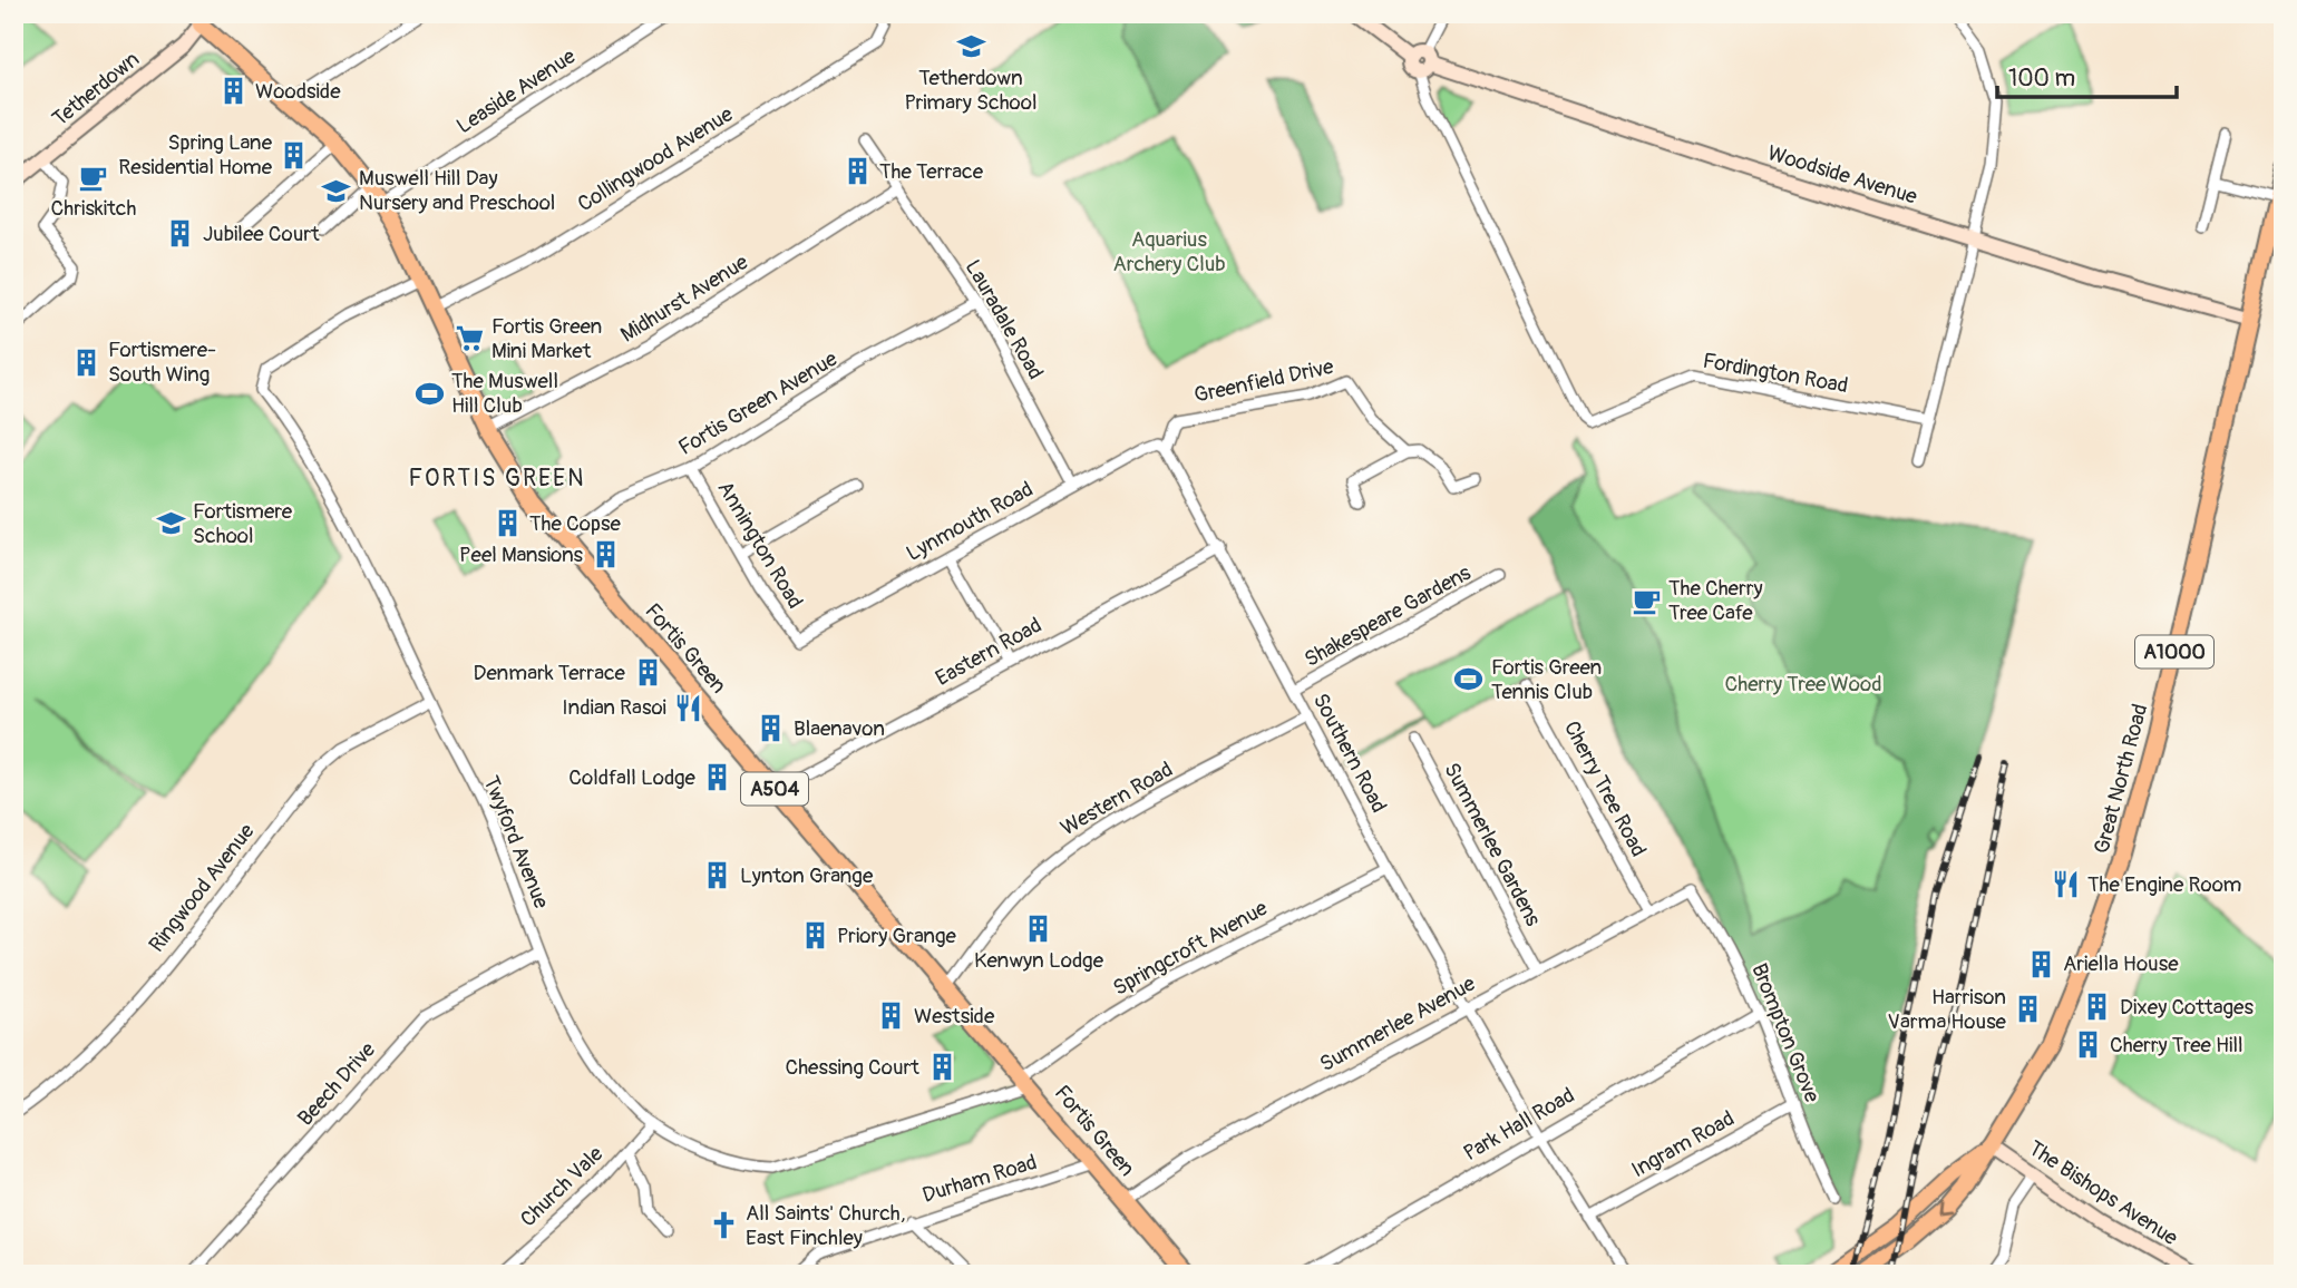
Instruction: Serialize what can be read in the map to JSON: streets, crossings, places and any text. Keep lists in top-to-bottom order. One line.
{"streets":{"main road":["Fortis Green","A1000","Great North Road","A504"],"street":["Tetherdown","Leaside Avenue","Collingwood Avenue","Woodside Avenue","Midhurst Avenue","Lauradale Road","Fordington Road","Greenfield Drive","Fortis Green Avenue","Lynmouth Road","Annington Road","Shakespeare Gardens","Eastern Road","Southern Road","Cherry Tree Road","Western Road","Twyford Avenue","Summerlee Gardens","Ringwood Avenue","Springcroft Avenue","Summerlee Avenue","Brompton Grove","Beech Drive","Park Hall Road","Ingram Road","Durham Road","Church Vale","The Bishops Avenue"]},"crossings":[["Tetherdown","Fortis Green"],["Leaside Avenue","Fortis Green"],["Collingwood Avenue","Fortis Green"],["Woodside Avenue","Fordington Road"],["Woodside Avenue","Great North Road"],["Midhurst Avenue","Lauradale Road"],["Midhurst Avenue","Fortis Green"],["Lauradale Road","Fortis Green Avenue"],["Lauradale Road","Lynmouth Road"],["Greenfield Drive","Lynmouth Road"],["Greenfield Drive","Southern Road"],["Fortis Green Avenue","Annington Road"],["Fortis Green Avenue","Fortis Green"],["Lynmouth Road","Annington Road"],["Lynmouth Road","Southern Road"],["Shakespeare Gardens","Southern Road"],["Fortis Green","Eastern Road"],["Fortis Green","Western Road"],["Fortis Green","Twyford Avenue"],["Fortis Green","Springcroft Avenue"],["Fortis Green","Summerlee Avenue"],["Fortis Green","Durham Road"],["Eastern Road","Southern Road"],["Southern Road","Western Road"],["Southern Road","Springcroft Avenue"],["Southern Road","Summerlee Avenue"],["Southern Road","Park Hall Road"],["Southern Road","Ingram Road"],["Great North Road","The Bishops Avenue"],["Cherry Tree Road","Summerlee Avenue"],["Twyford Avenue","Ringwood Avenue"],["Twyford Avenue","Springcroft Avenue"],["Twyford Avenue","Beech Drive"],["Twyford Avenue","Church Vale"],["Summerlee Gardens","Summerlee Avenue"],["Summerlee Avenue","Brompton Grove"],["Brompton Grove","Park Hall Road"],["Brompton Grove","Ingram Road"]],"districts":["FORTIS GREEN"],"parks":["Aquarius Archery Club","Cherry Tree Wood"],"places":{"school or university":["Tetherdown Primary School","Muswell Hill Day Nursery and Preschool","Fortismere School"],"building":["Woodside","Spring Lane Residential Home","The Terrace","Jubilee Court","Fortismere- South Wing","The Copse","Peel Mansions","Denmark Terrace","Blaenavon","Coldfall Lodge","Lynton Grange","Kenwyn Lodge","Priory Grange","Ariella House","Dixey Cottages","Harrison Varma House","Westside","Cherry Tree Hill","Chessing Court"],"cafe":["Chriskitch","The Cherry Tree Cafe"],"supermarket":["Fortis Green Mini Market"],"sports":["The Muswell Hill Club","Fortis Green Tennis Club"],"restaurant":["Indian Rasoi","The Engine Room"],"church":["All Saints' Church, East Finchley"]},"scale_bar":"100 m"}
